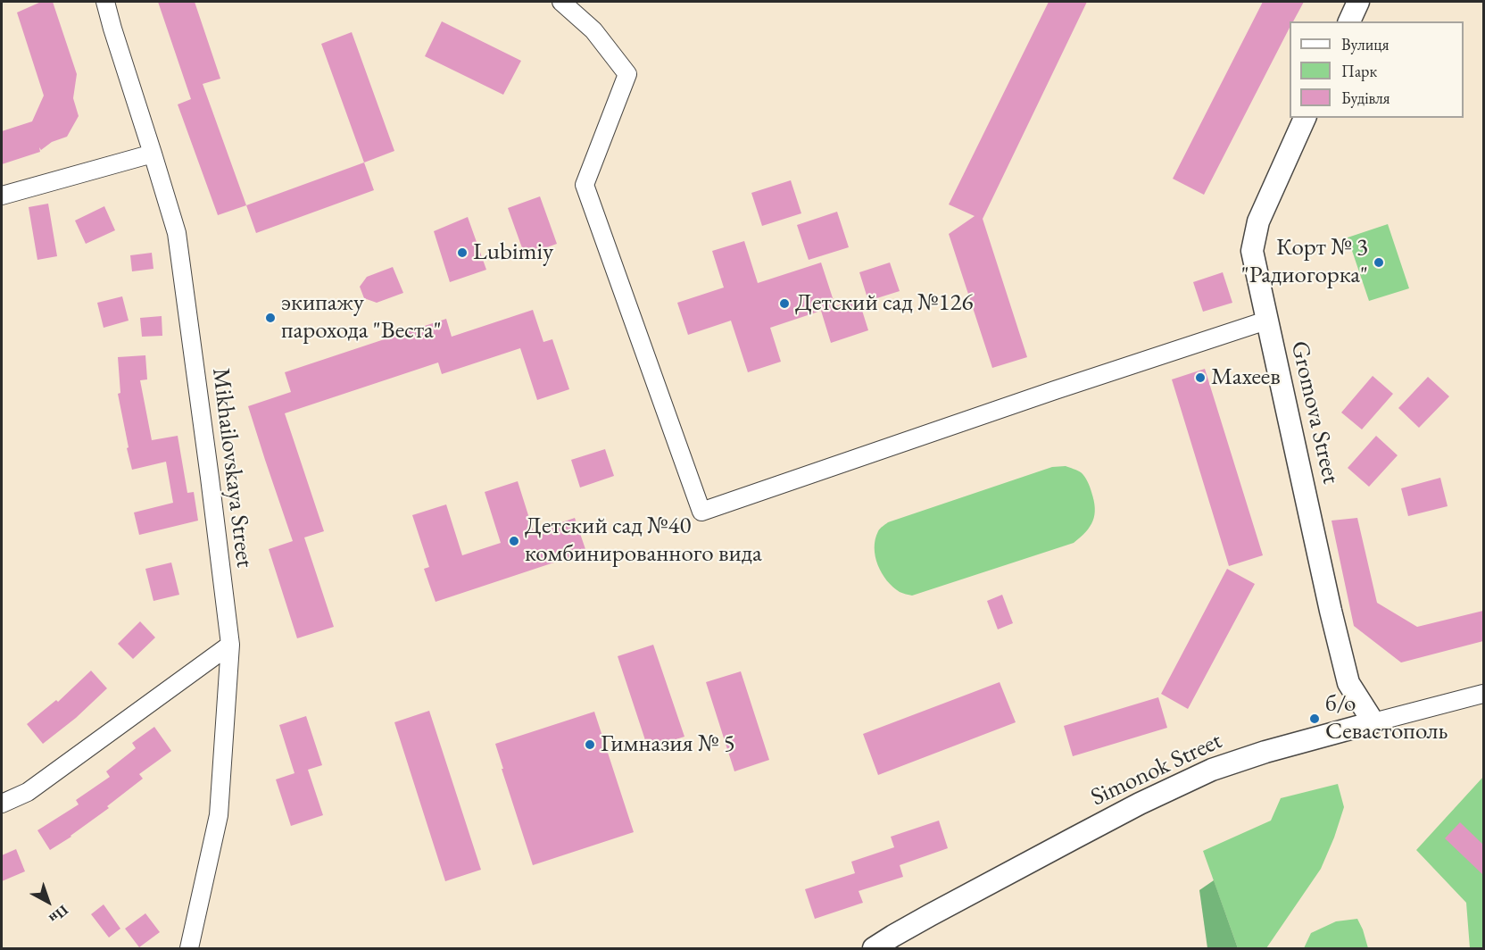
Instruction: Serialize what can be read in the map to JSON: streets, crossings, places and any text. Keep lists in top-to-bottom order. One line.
{"streets":{"street":["Gromova Street","Mikhailovskaya Street","Simonok Street"]},"crossings":[["Gromova Street","Simonok Street"]],"places":["Lubimiy","Корт № 3 \"Радиогорка\"","Детский сад №126","экипажу парохода \"Веста\"","Махеев","Детский сад №40 комбинированного вида","б/о Севастополь","Гимназия № 5"],"legend":["Вулиця","Парк","Будівля"],"north":"bottom right"}
